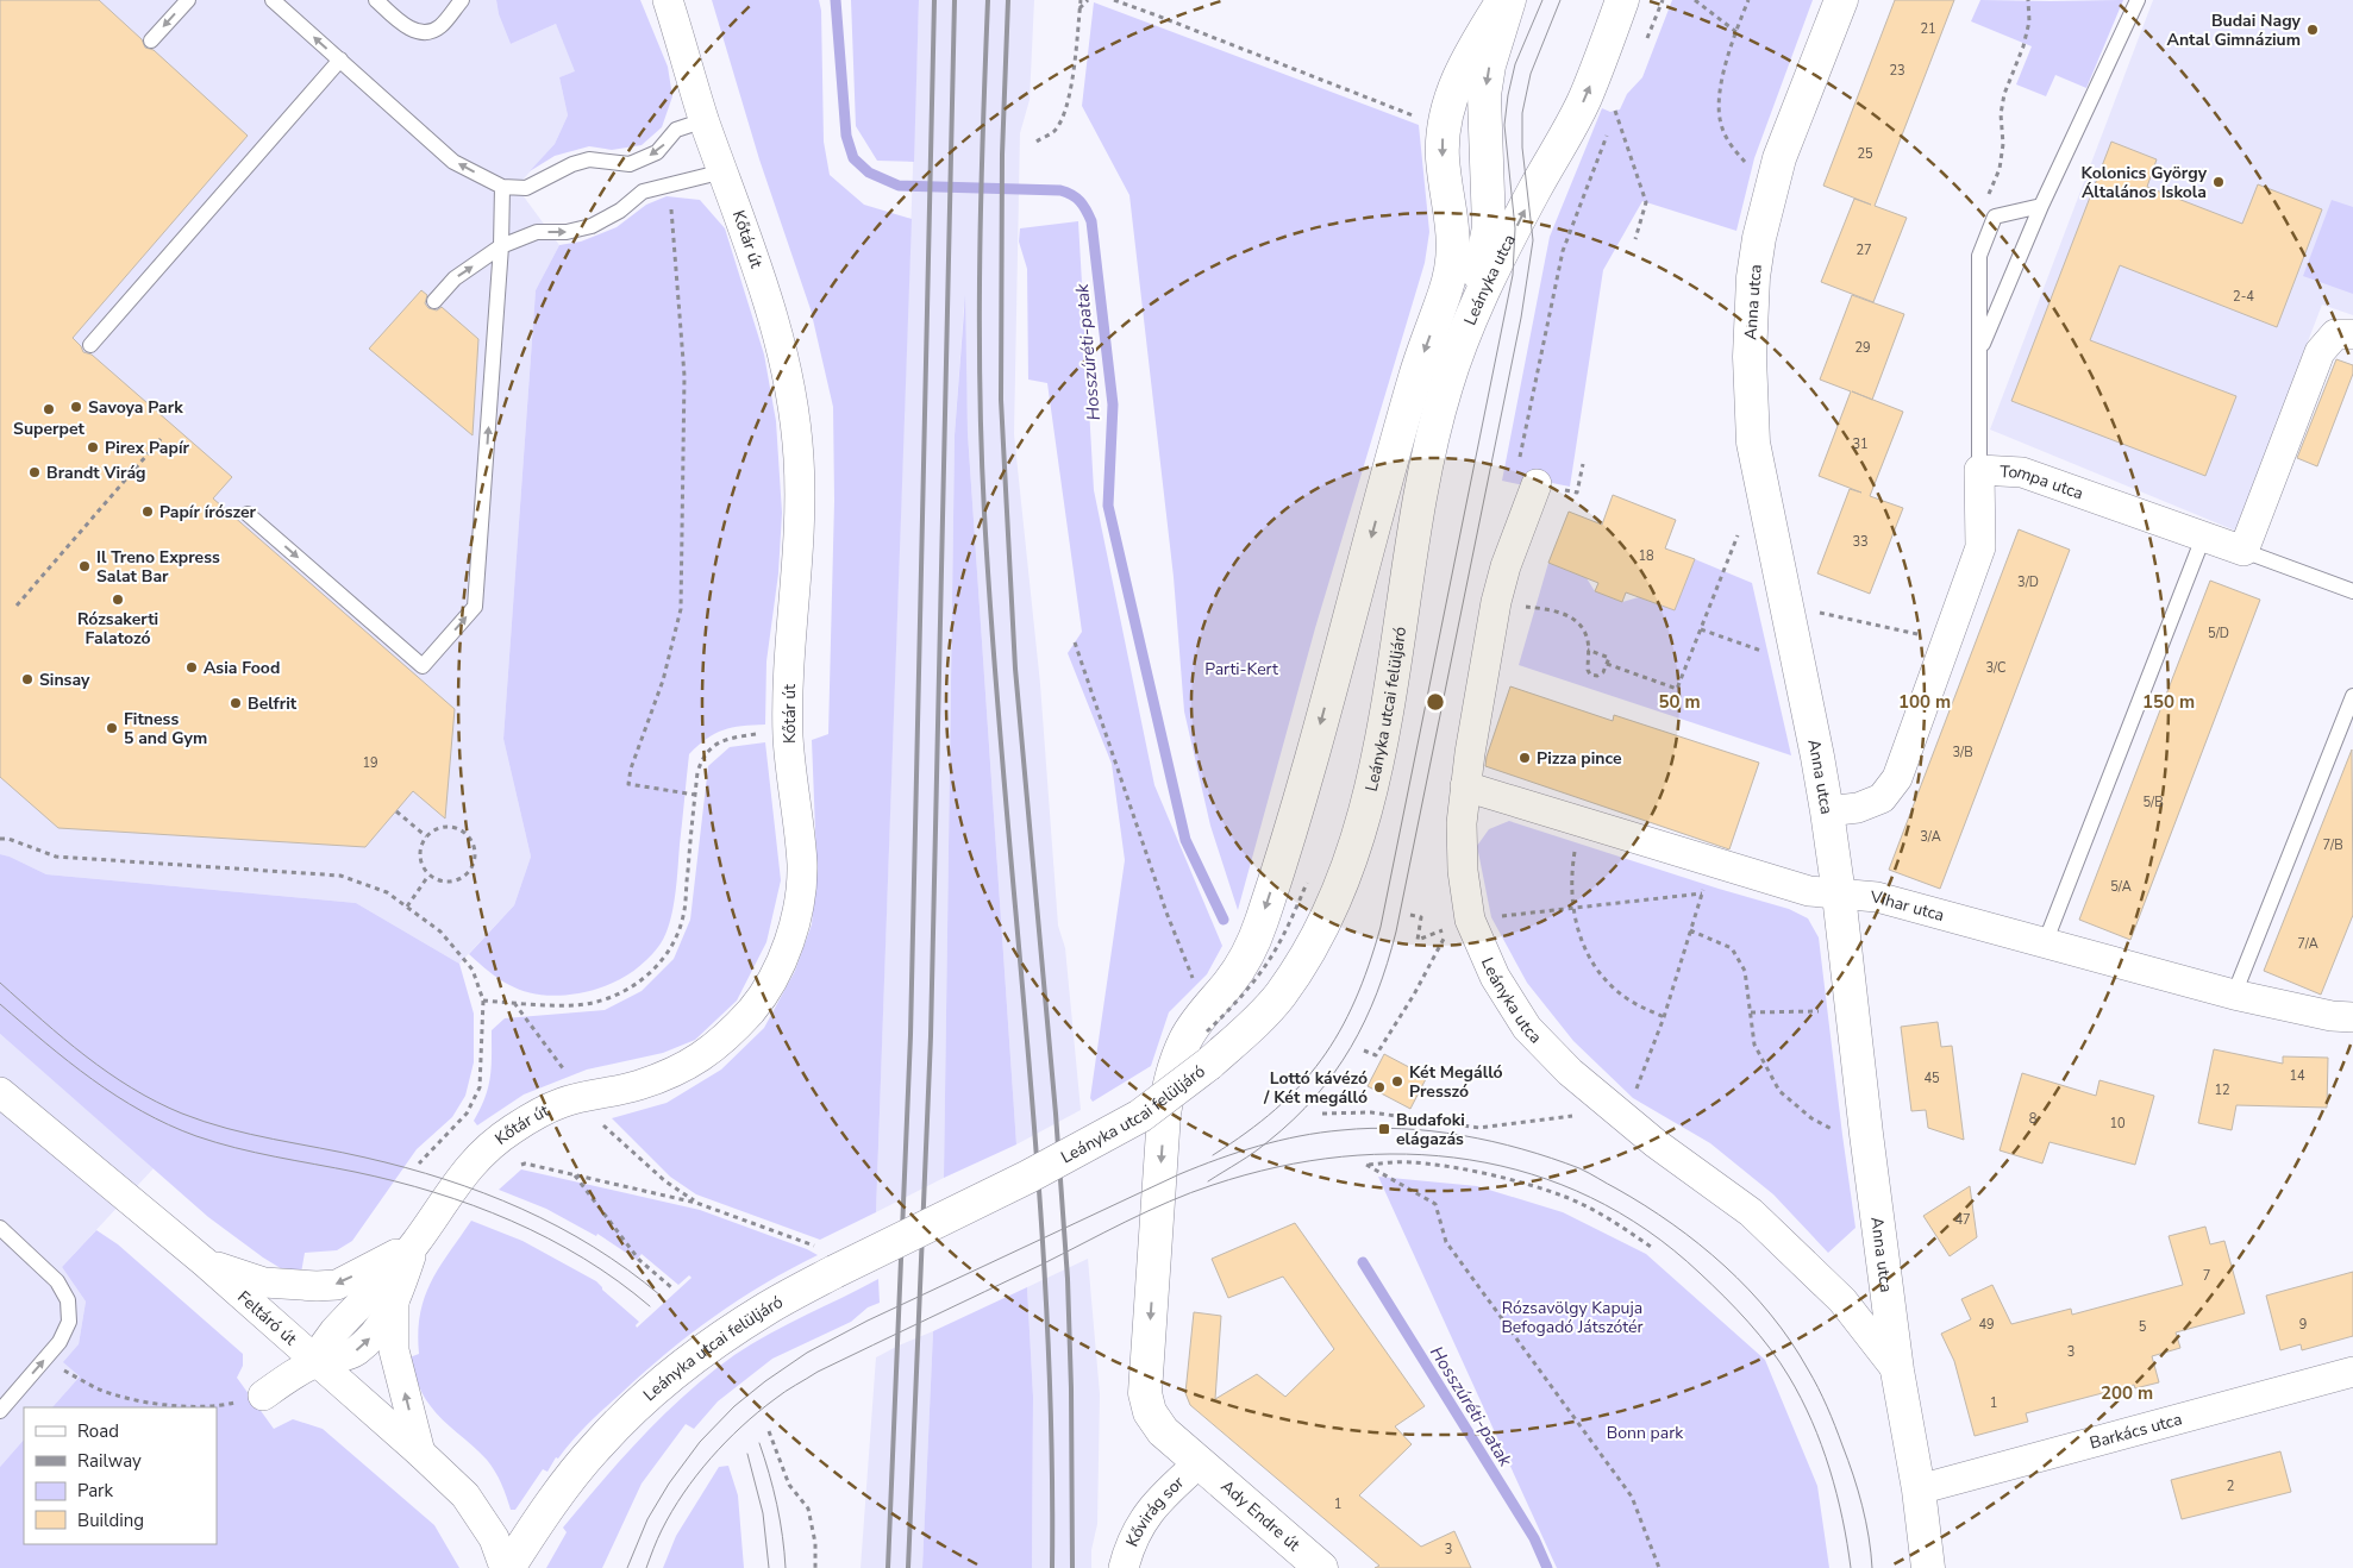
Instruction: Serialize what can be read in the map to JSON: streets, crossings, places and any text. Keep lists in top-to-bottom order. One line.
{"streets":{"street":["Kőtár út","Leányka utca","Anna utca","Tompa utca","Leányka utcai felüljáró","Vihar utca","Feltáró út","Barkács utca","Kővirág sor","Ady Endre út"]},"crossings":[["Kőtár út","Feltáró út"],["Leányka utca","Anna utca"],["Leányka utca","Leányka utcai felüljáró"],["Leányka utca","Vihar utca"],["Anna utca","Tompa utca"],["Anna utca","Vihar utca"],["Anna utca","Barkács utca"],["Leányka utcai felüljáró","Feltáró út"],["Kővirág sor","Ady Endre út"]],"one_way":["Ady Endre út"],"water":["Hosszúréti-patak"],"parks":["Parti-Kert","Rózsavölgy Kapuja Befogadó Játszótér","Bonn park"],"places":{"other":["Budai Nagy Antal Gimnázium","Kolonics György Általános Iskola","Savoya Park","Superpet","Pirex Papír","Brandt Virág","Papír írószer","Il Treno Express Salat Bar","Rózsakerti Falatozó","Asia Food","Sinsay","Belfrit","Fitness 5 and Gym","Pizza pince","Két Megálló Presszó","Lottó kávézó / Két megálló"],"transit":["Budafoki elágazás"]},"house_numbers":["21","23","25","27","2-4","29","31","33","18","3/D","5/D","3/C","3/B","19","5/B","3/A","7/B","5/A","7/A","14","45","12","8","10","47","7","49","9","5","3","1","2","1","3"],"legend":["Road","Railway","Park","Building"],"rings":["50 m","100 m","150 m","200 m"]}
